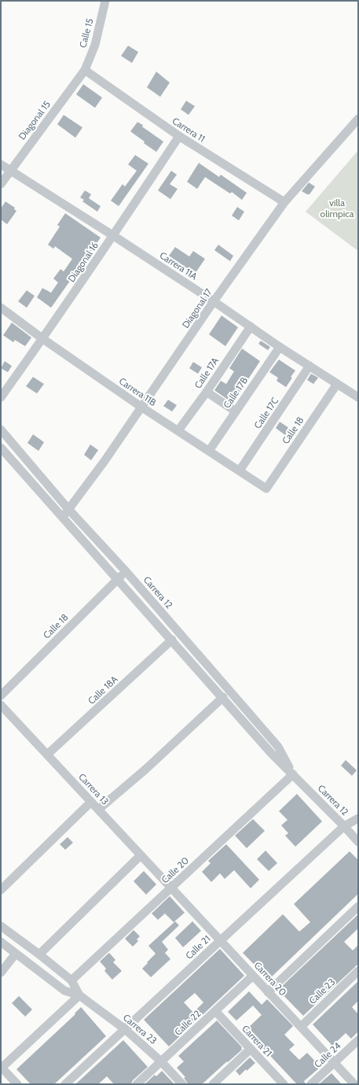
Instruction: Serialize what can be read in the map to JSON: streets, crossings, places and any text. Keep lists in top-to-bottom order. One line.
{"streets":{"street":["Calle 15","Diagonal 15","Carrera 11","Diagonal 16","Carrera 11A","Diagonal 17","Calle 17A","Carrera 11B","Calle 17B","Calle 17C","Calle 18","Carrera 12","Calle 18A","Carrera 13","Calle 20","Calle 21","Carrera 20","Calle 23","Calle 22","Carrera 23","Carrera 21","Calle 24"]},"crossings":[["Calle 15","Diagonal 15"],["Calle 15","Carrera 11"],["Diagonal 15","Carrera 11"],["Diagonal 15","Carrera 11A"],["Carrera 11","Diagonal 16"],["Carrera 11","Diagonal 17"],["Diagonal 16","Carrera 11A"],["Diagonal 16","Carrera 11B"],["Carrera 11A","Diagonal 17"],["Carrera 11A","Calle 17A"],["Carrera 11A","Calle 17B"],["Carrera 11A","Calle 17C"],["Carrera 11A","Calle 18"],["Diagonal 17","Carrera 11B"],["Diagonal 17","Carrera 12"],["Calle 17A","Carrera 11B"],["Carrera 11B","Calle 17B"],["Carrera 11B","Calle 17C"],["Carrera 11B","Calle 18"],["Calle 18","Carrera 12"],["Carrera 12","Calle 18A"],["Carrera 12","Calle 20"],["Carrera 12","Calle 21"],["Calle 18A","Carrera 13"],["Carrera 13","Calle 20"],["Carrera 13","Carrera 20"],["Calle 20","Carrera 20"],["Calle 20","Carrera 23"],["Calle 21","Carrera 20"],["Calle 21","Carrera 23"],["Carrera 20","Calle 23"],["Carrera 20","Calle 22"],["Carrera 20","Calle 24"],["Calle 22","Carrera 23"],["Calle 22","Carrera 21"]],"parks":["villa olimpica"]}
